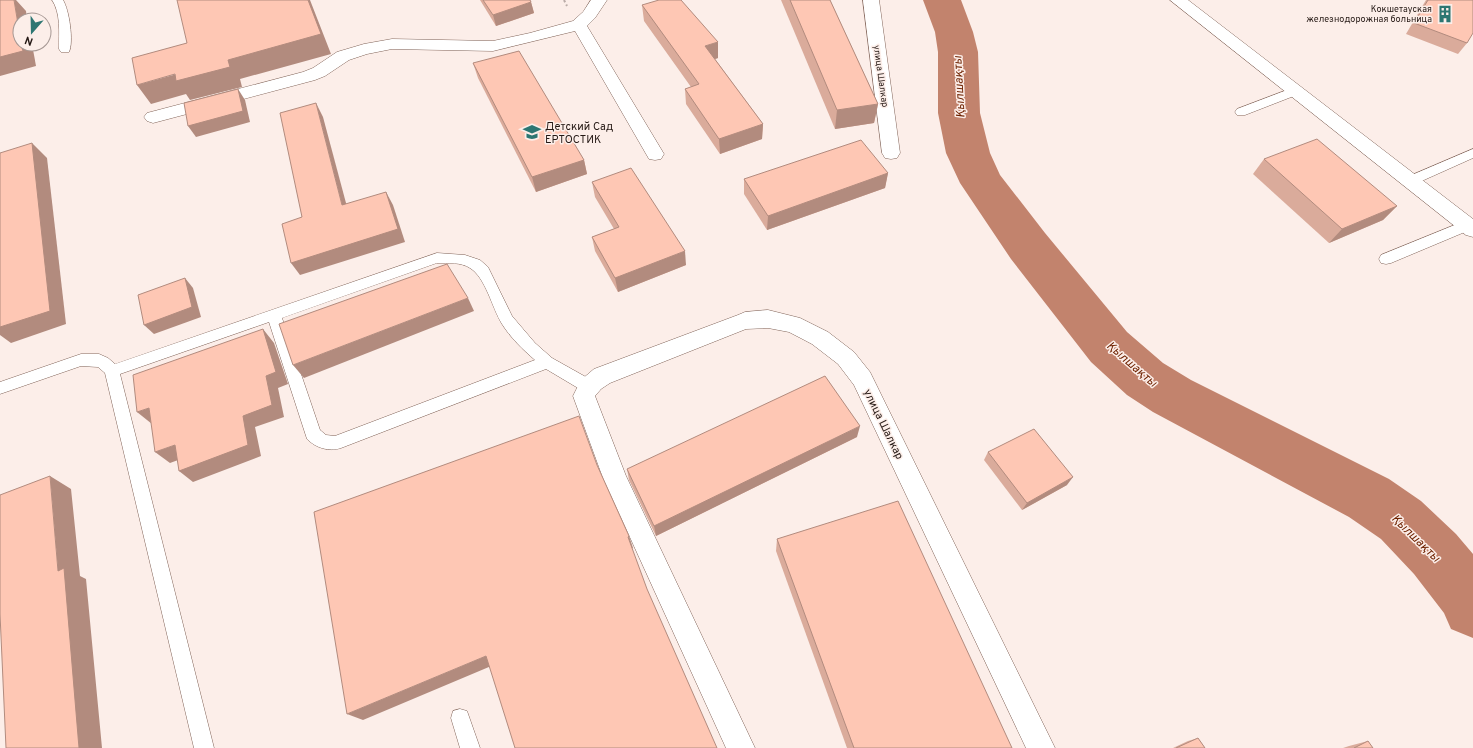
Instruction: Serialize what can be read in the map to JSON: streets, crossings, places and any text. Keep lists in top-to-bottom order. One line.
{"streets":{"street":["улица Шалкар"]},"water":["Қылшақты"],"places":{"building":["Кокшетауская железнодорожная больница"],"school or university":["Детский Сад ЕРТОСТИК"]},"north":"bottom"}
